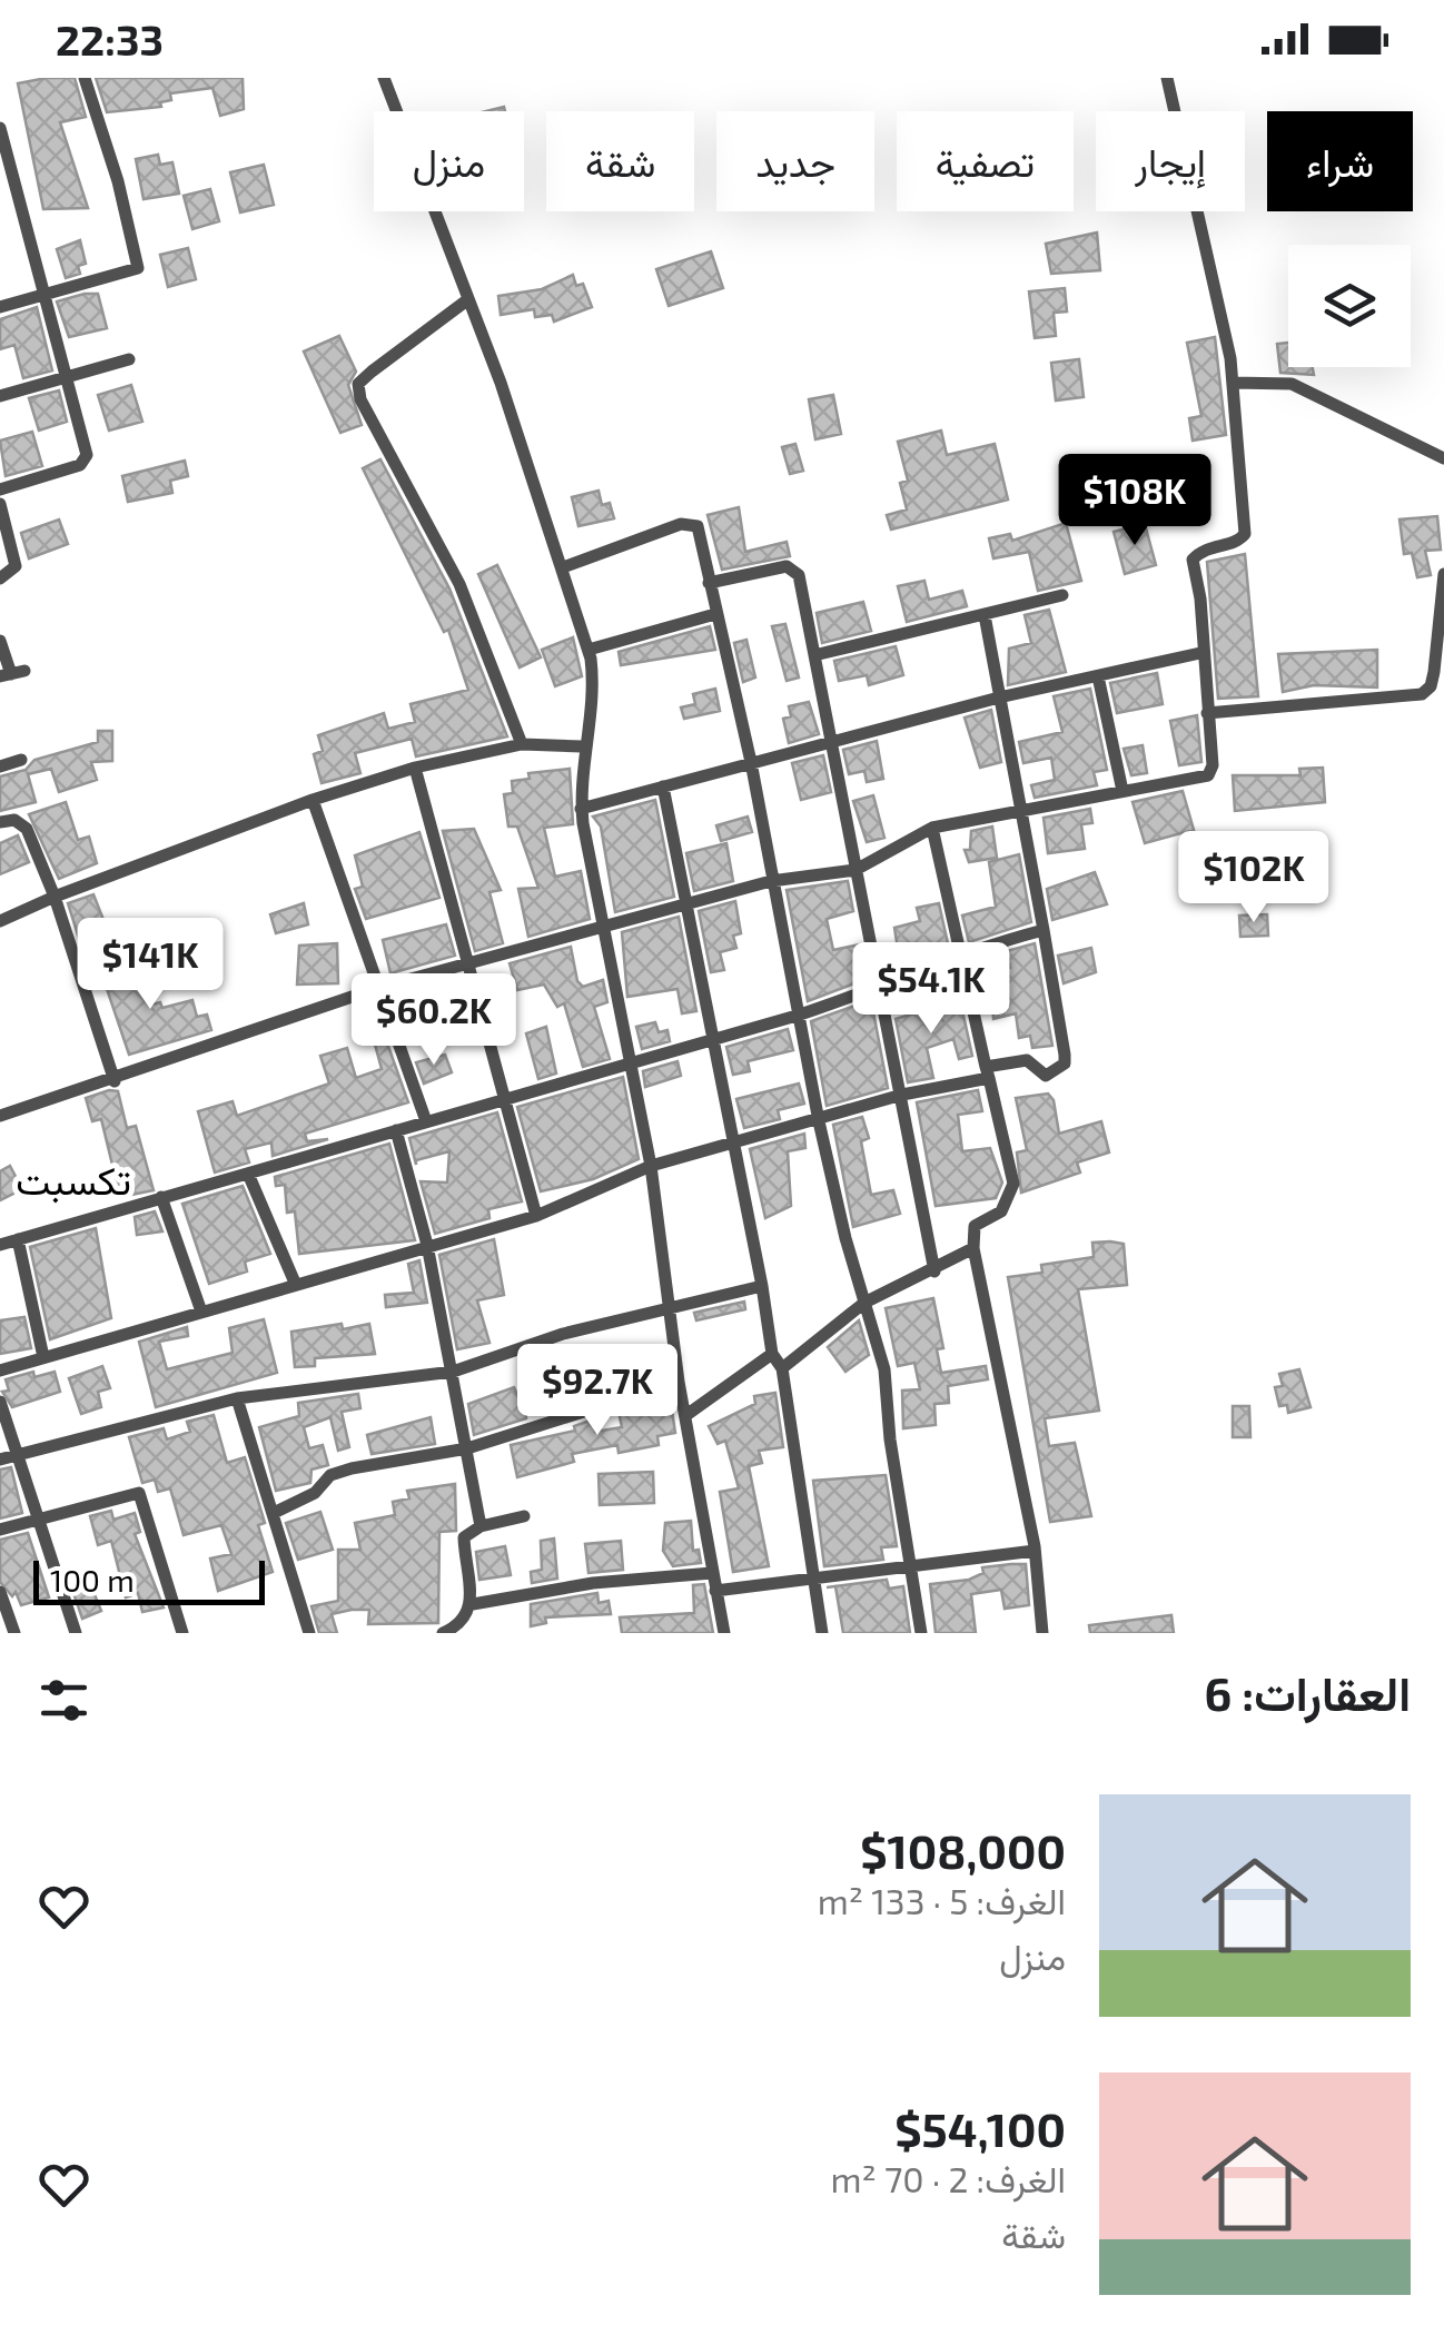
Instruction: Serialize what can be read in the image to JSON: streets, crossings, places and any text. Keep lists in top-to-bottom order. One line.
{"districts":["تكسبت"],"scale_bar":"100 m","page":{"status":"22:33","chip":["شراء","إيجار","تصفية","جديد","شقة","منزل"],"price":["$108K","$102K","$141K","$54.1K","$60.2K","$92.7K"],"scale":"100 m","heading":"العقارات: 6","list":[{"name":"$108,000","note":"الغرف: 5 · 133 m² · منزل"},{"name":"$54,100","note":"الغرف: 2 · 70 m² · شقة"}]}}
